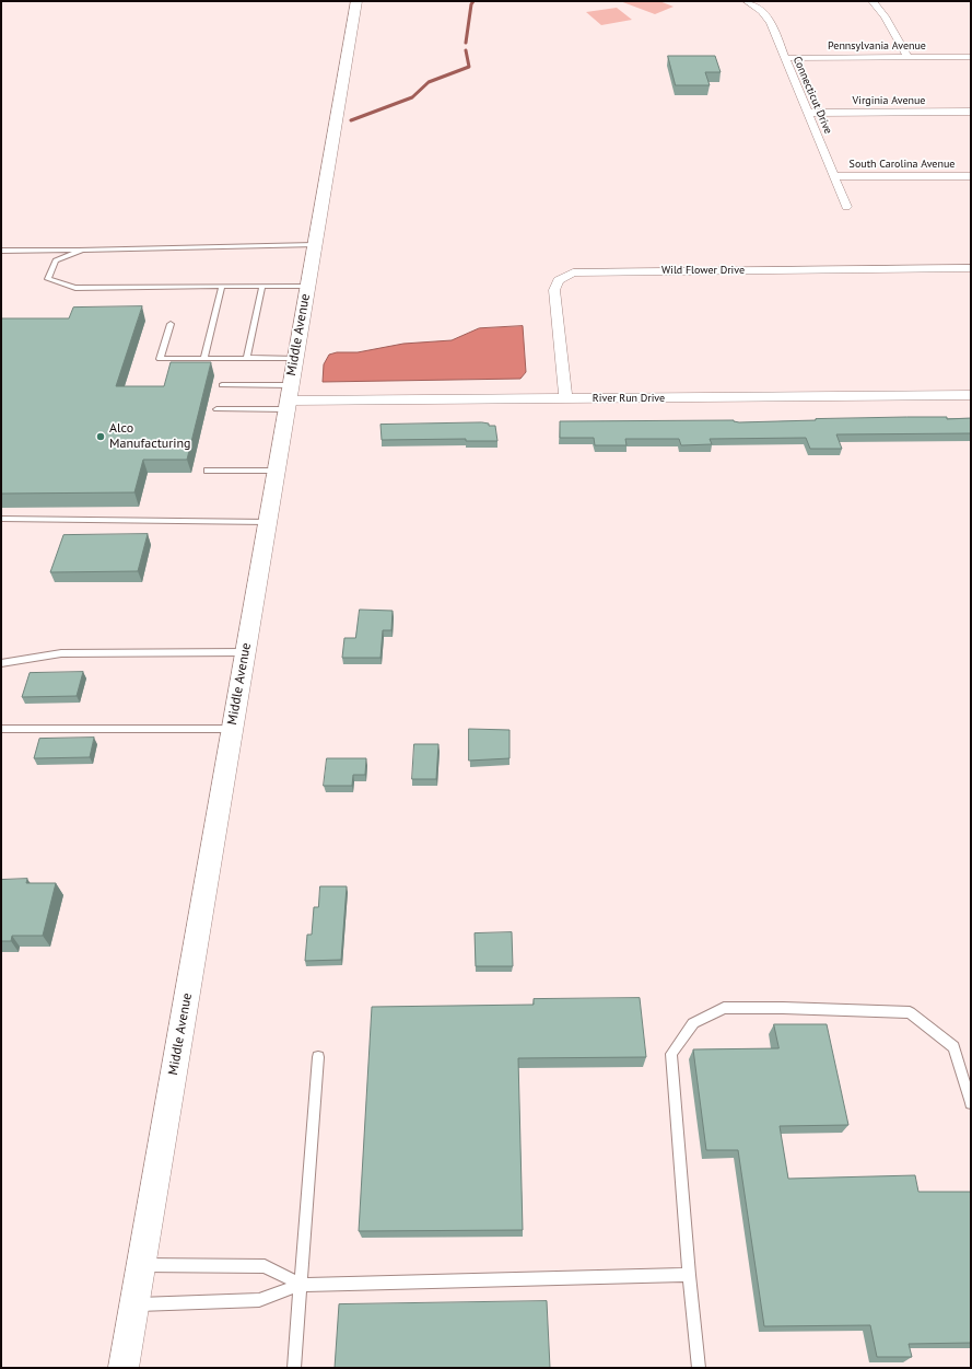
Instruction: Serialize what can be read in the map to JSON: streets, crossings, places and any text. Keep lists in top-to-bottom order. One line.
{"streets":{"street":["Pennsylvania Avenue","Connecticut Drive","Virginia Avenue","South Carolina Avenue","Wild Flower Drive","Middle Avenue","River Run Drive"]},"crossings":[["Pennsylvania Avenue","Connecticut Drive"],["Connecticut Drive","Virginia Avenue"],["Connecticut Drive","South Carolina Avenue"],["Wild Flower Drive","River Run Drive"],["Middle Avenue","River Run Drive"]],"places":["Alco Manufacturing"]}
